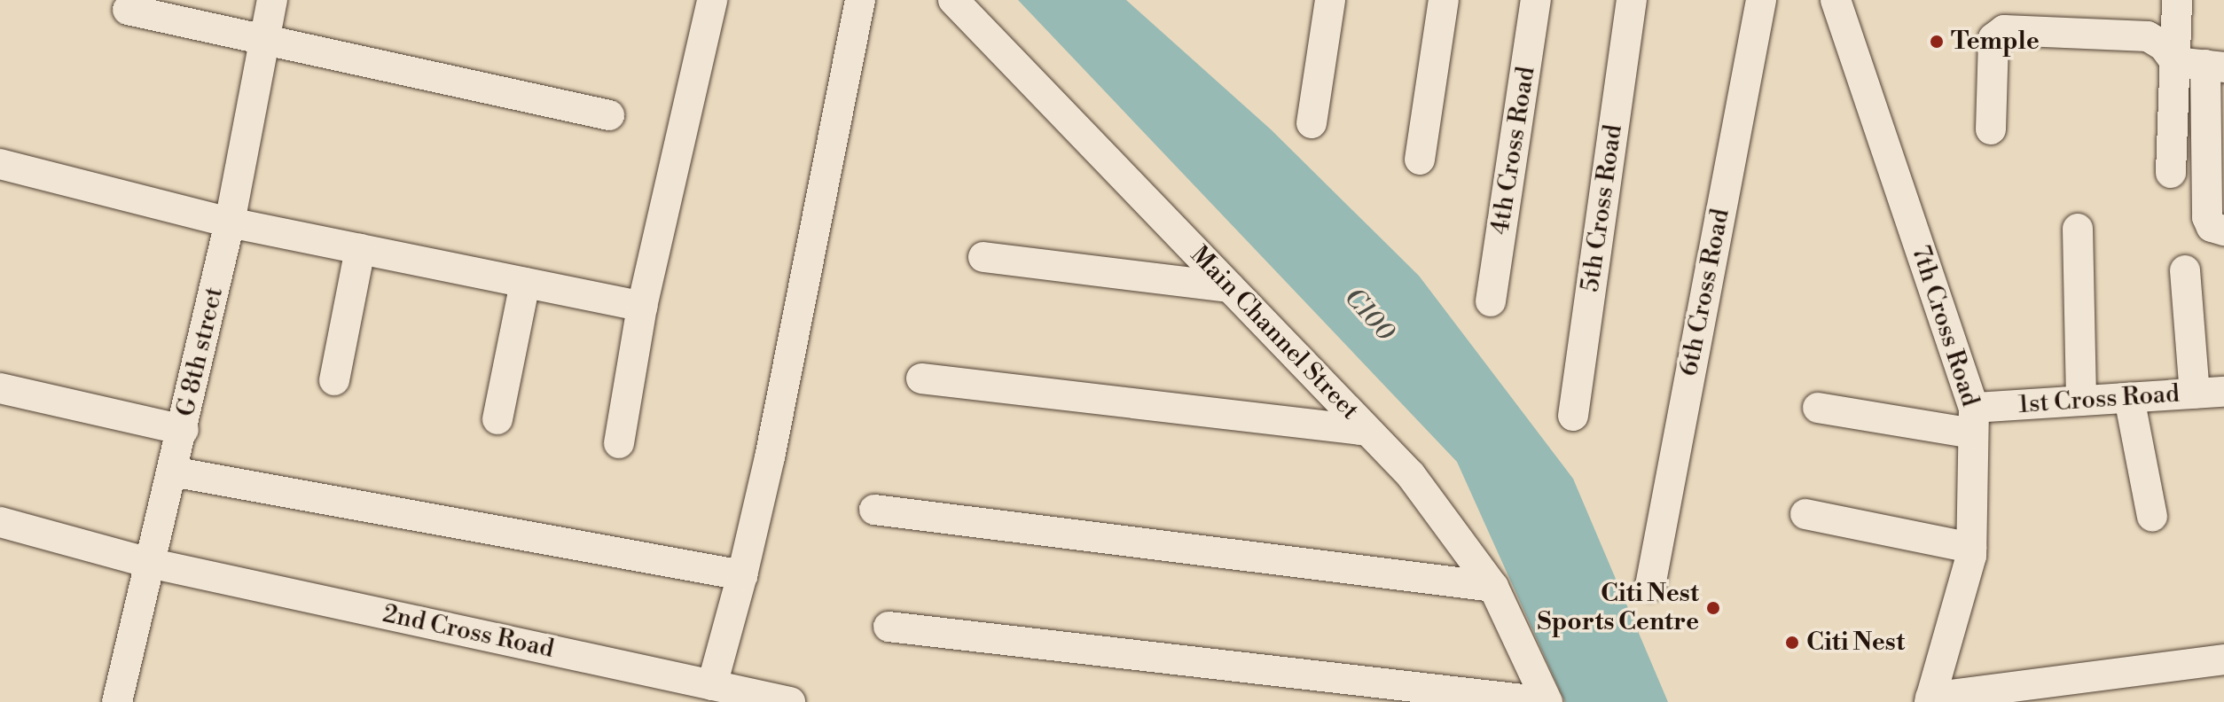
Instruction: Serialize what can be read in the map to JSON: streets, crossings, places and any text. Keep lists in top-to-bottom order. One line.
{"streets":{"street":["4th Cross Road","5th Cross Road","6th Cross Road","7th Cross Road","Main Channel Street","G 8th street","1st Cross Road","2nd Cross Road"]},"crossings":[["7th Cross Road","1st Cross Road"],["G 8th street","2nd Cross Road"]],"water":["C100"],"places":["Temple","Citi Nest Sports Centre","Citi Nest"]}
